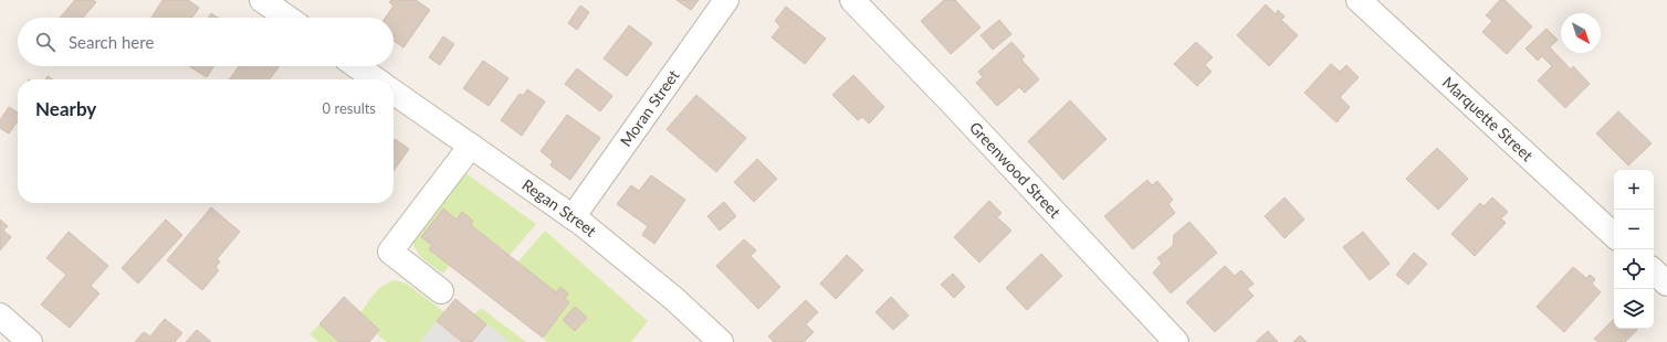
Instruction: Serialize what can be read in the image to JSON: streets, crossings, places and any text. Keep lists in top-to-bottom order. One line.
{"streets":{"street":["Moran Street","Marquette Street","Greenwood Street","Regan Street"]},"crossings":[["Moran Street","Regan Street"]],"north":"bottom right","page":{"search":"Search here","heading":["Nearby","0 results"],"map_buttons":["+","−"]}}
